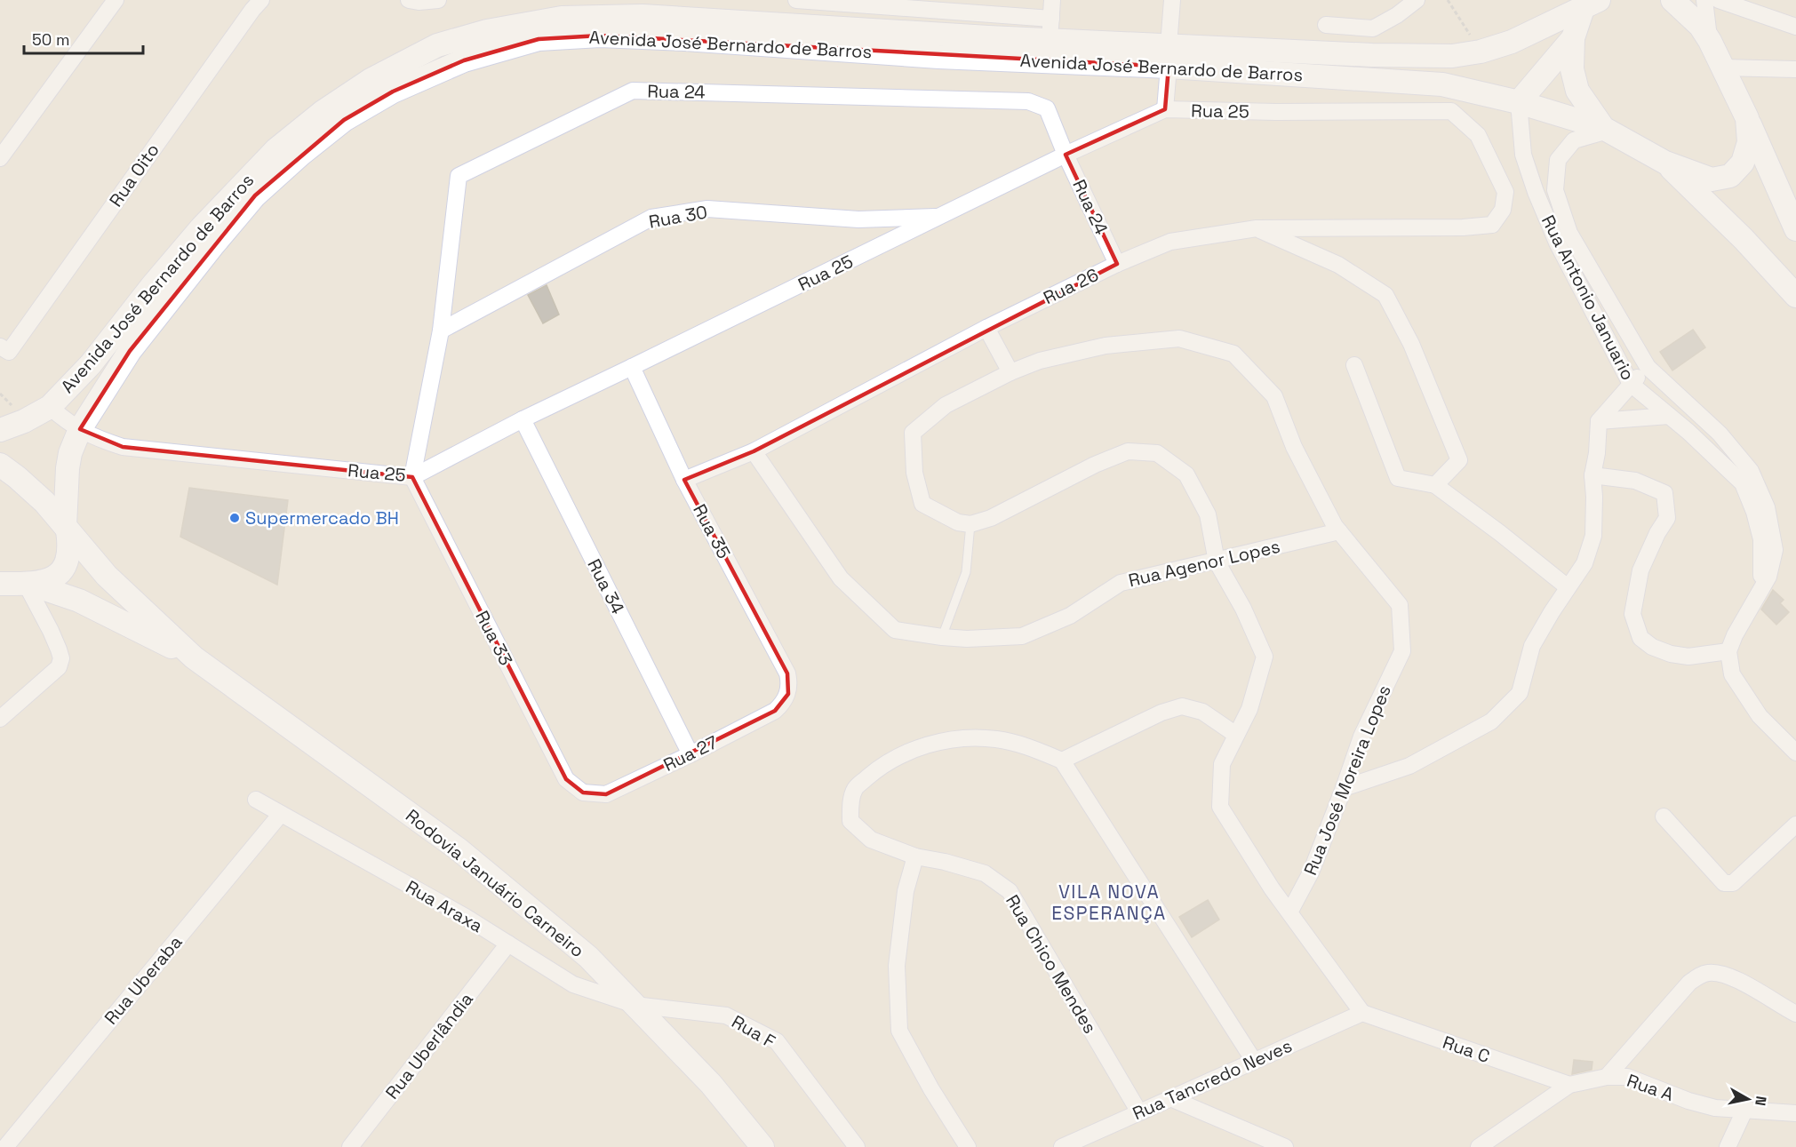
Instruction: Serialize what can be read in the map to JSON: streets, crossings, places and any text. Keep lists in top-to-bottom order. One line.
{"streets":{"main road":["Avenida José Bernardo de Barros","Rodovia Januário Carneiro"],"street":["Rua 24","Rua 25","Rua Oito","Rua 30","Rua 26","Rua Antonio Januario","Rua 35","Rua Agenor Lopes","Rua 34","Rua 33","Rua 27","Rua José Moreira Lopes","Rua Araxa","Rua Chico Mendes","Rua Uberaba","Rua F","Rua Uberlândia","Rua C","Rua Tancredo Neves","Rua A"]},"crossings":[["Avenida José Bernardo de Barros","Rua 25"],["Avenida José Bernardo de Barros","Rua Antonio Januario"],["Avenida José Bernardo de Barros","Rodovia Januário Carneiro"],["Rua 24","Rua 25"],["Rua 24","Rua 30"],["Rua 24","Rua 26"],["Rua 24","Rua 33"],["Rua 25","Rua 30"],["Rua 25","Rua 26"],["Rua 25","Rua 35"],["Rua 25","Rua 34"],["Rua 25","Rua 33"],["Rua 26","Rua 35"],["Rua 26","Rua Agenor Lopes"],["Rua 35","Rua 27"],["Rua Agenor Lopes","Rua José Moreira Lopes"],["Rua 34","Rua 27"],["Rua 33","Rua 27"],["Rodovia Januário Carneiro","Rua Araxa"],["Rodovia Januário Carneiro","Rua F"],["Rua Araxa","Rua Uberaba"],["Rua Araxa","Rua F"],["Rua Araxa","Rua Uberlândia"],["Rua Chico Mendes","Rua Tancredo Neves"],["Rua C","Rua Tancredo Neves"],["Rua C","Rua A"]],"districts":["VILA NOVA ESPERANÇA"],"places":["Supermercado BH"],"scale_bar":"50 m","north":"right"}
